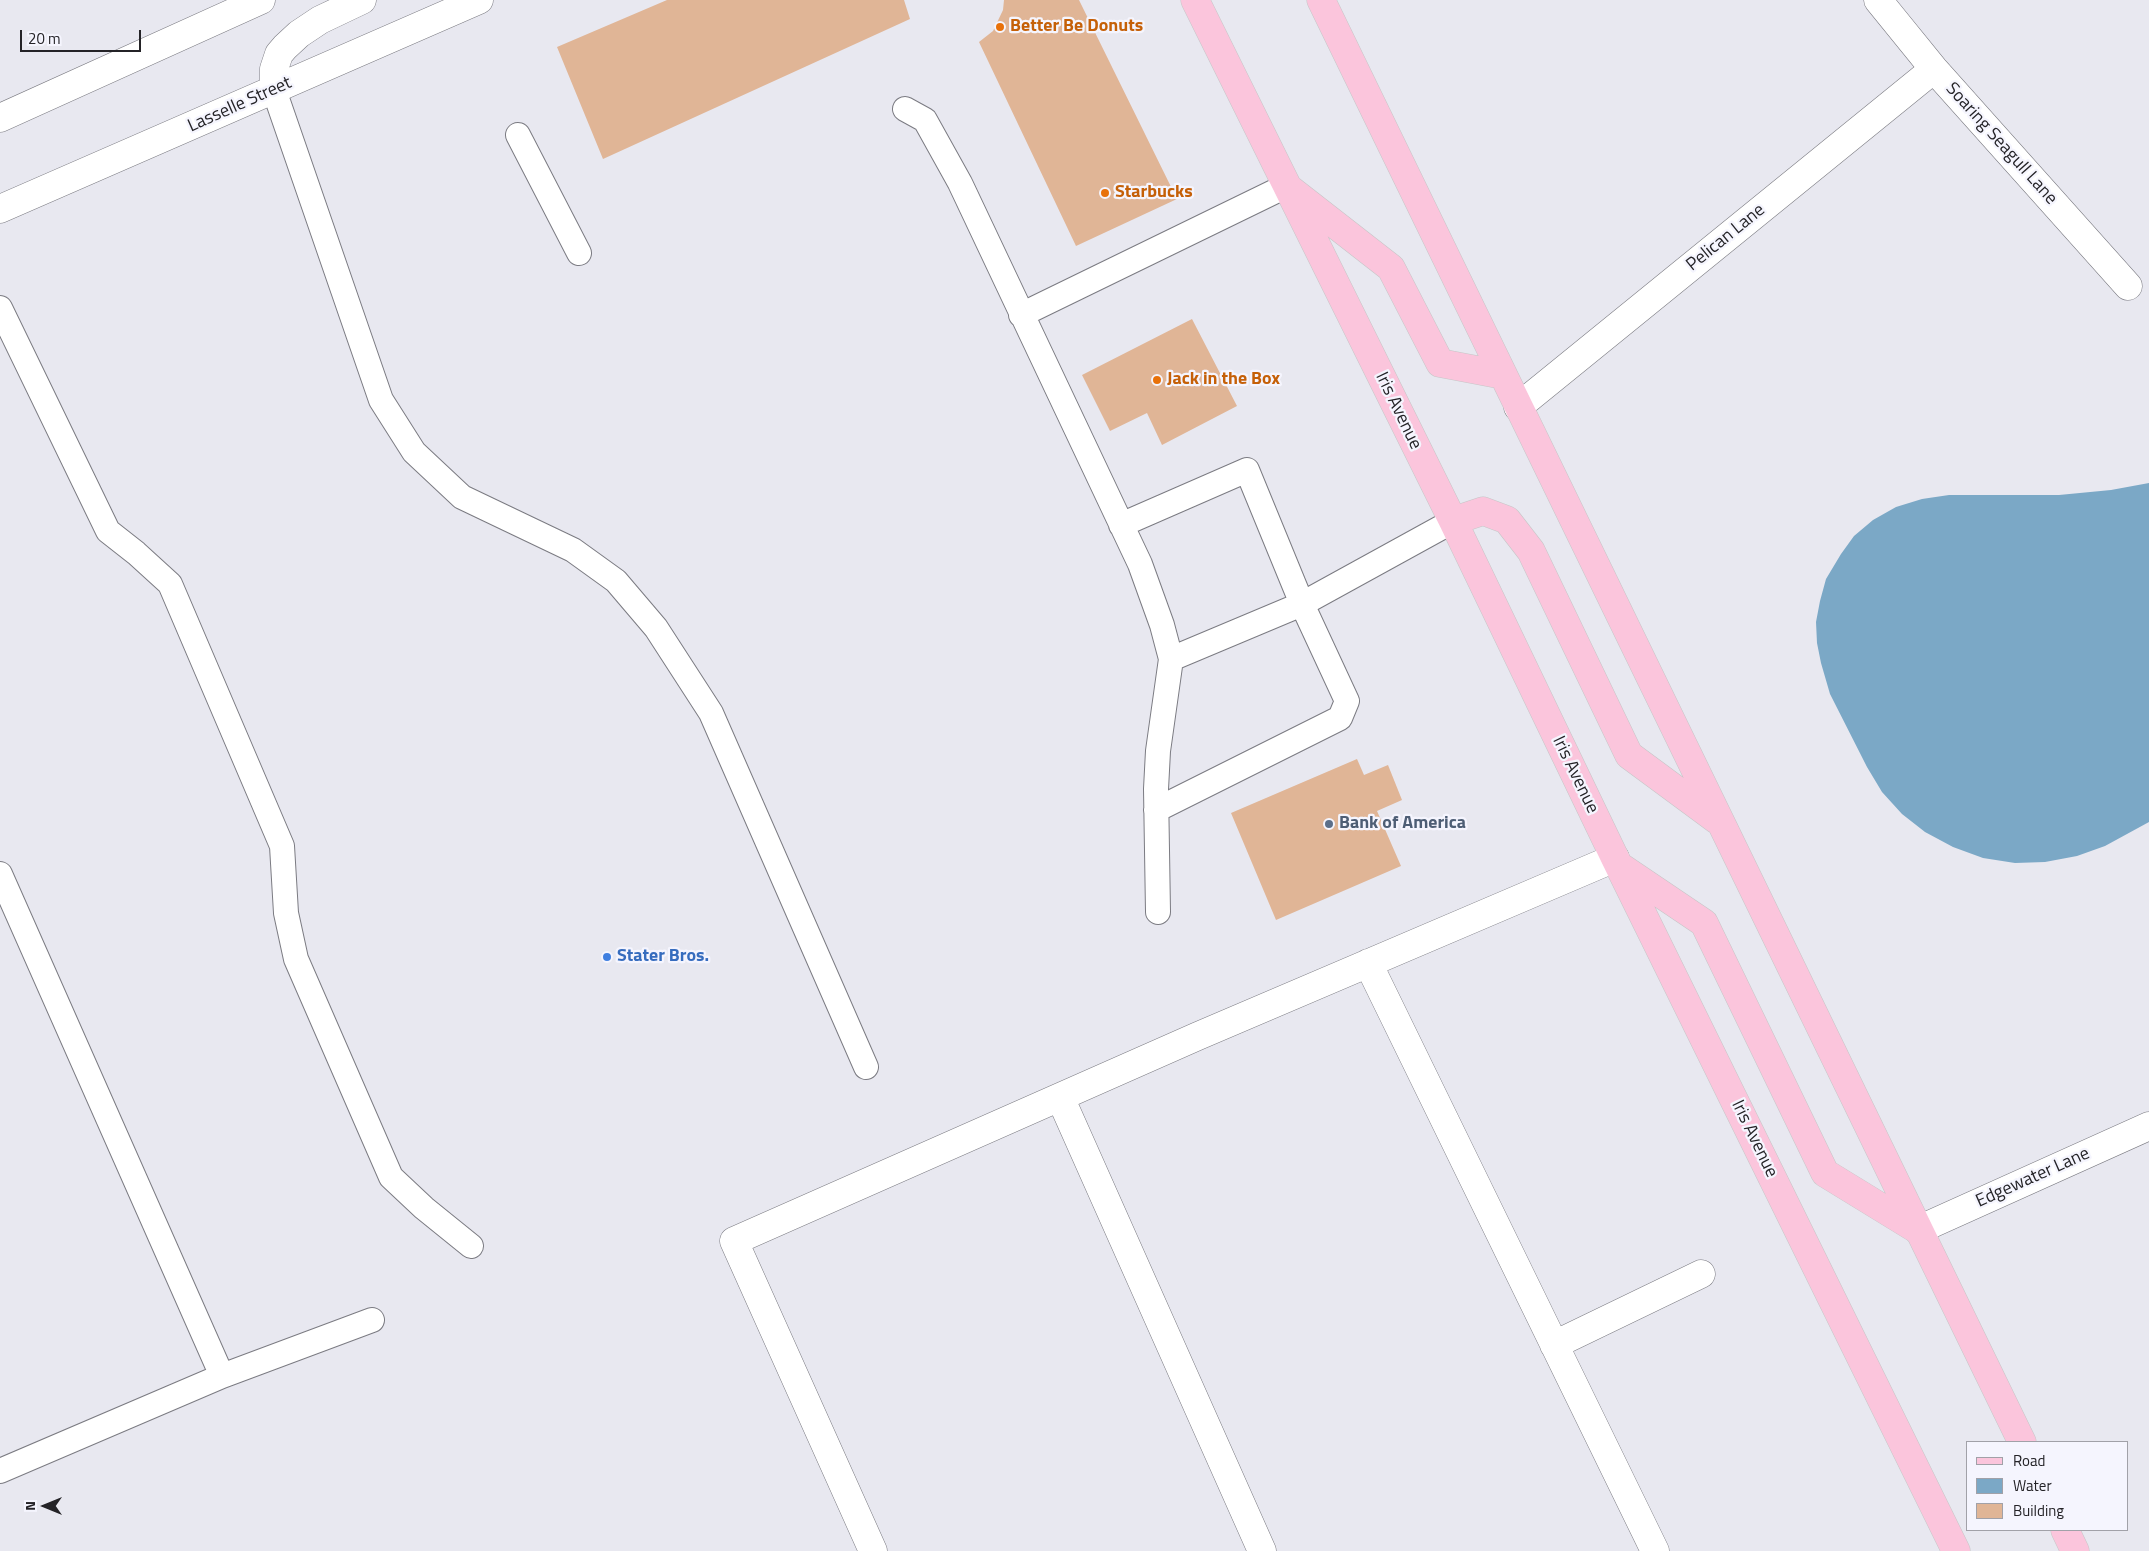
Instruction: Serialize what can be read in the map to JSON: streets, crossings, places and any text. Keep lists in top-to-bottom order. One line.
{"streets":{"main road":["Iris Avenue"],"street":["Lasselle Street","Soaring Seagull Lane","Pelican Lane","Edgewater Lane"]},"crossings":[["Soaring Seagull Lane","Pelican Lane"]],"places":["Better Be Donuts","Starbucks","Jack in the Box","Bank of America","Stater Bros."],"legend":["Road","Water","Building"],"scale_bar":"20 m","north":"left"}
